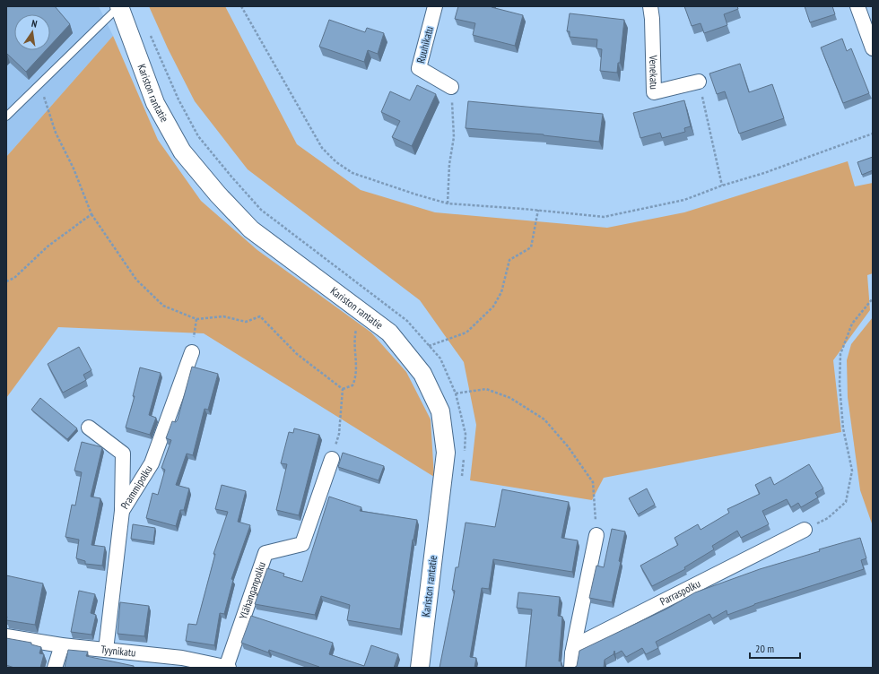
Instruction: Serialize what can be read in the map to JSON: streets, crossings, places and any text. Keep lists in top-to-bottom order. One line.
{"streets":{"street":["Ruuhikatu","Venekatu","Kariston rantatie","Prammipolku","Ylähanganpolku","Parraspolku","Tyynikatu"]},"crossings":[["Prammipolku","Tyynikatu"],["Ylähanganpolku","Tyynikatu"]],"scale_bar":"20 m","north":"top"}
